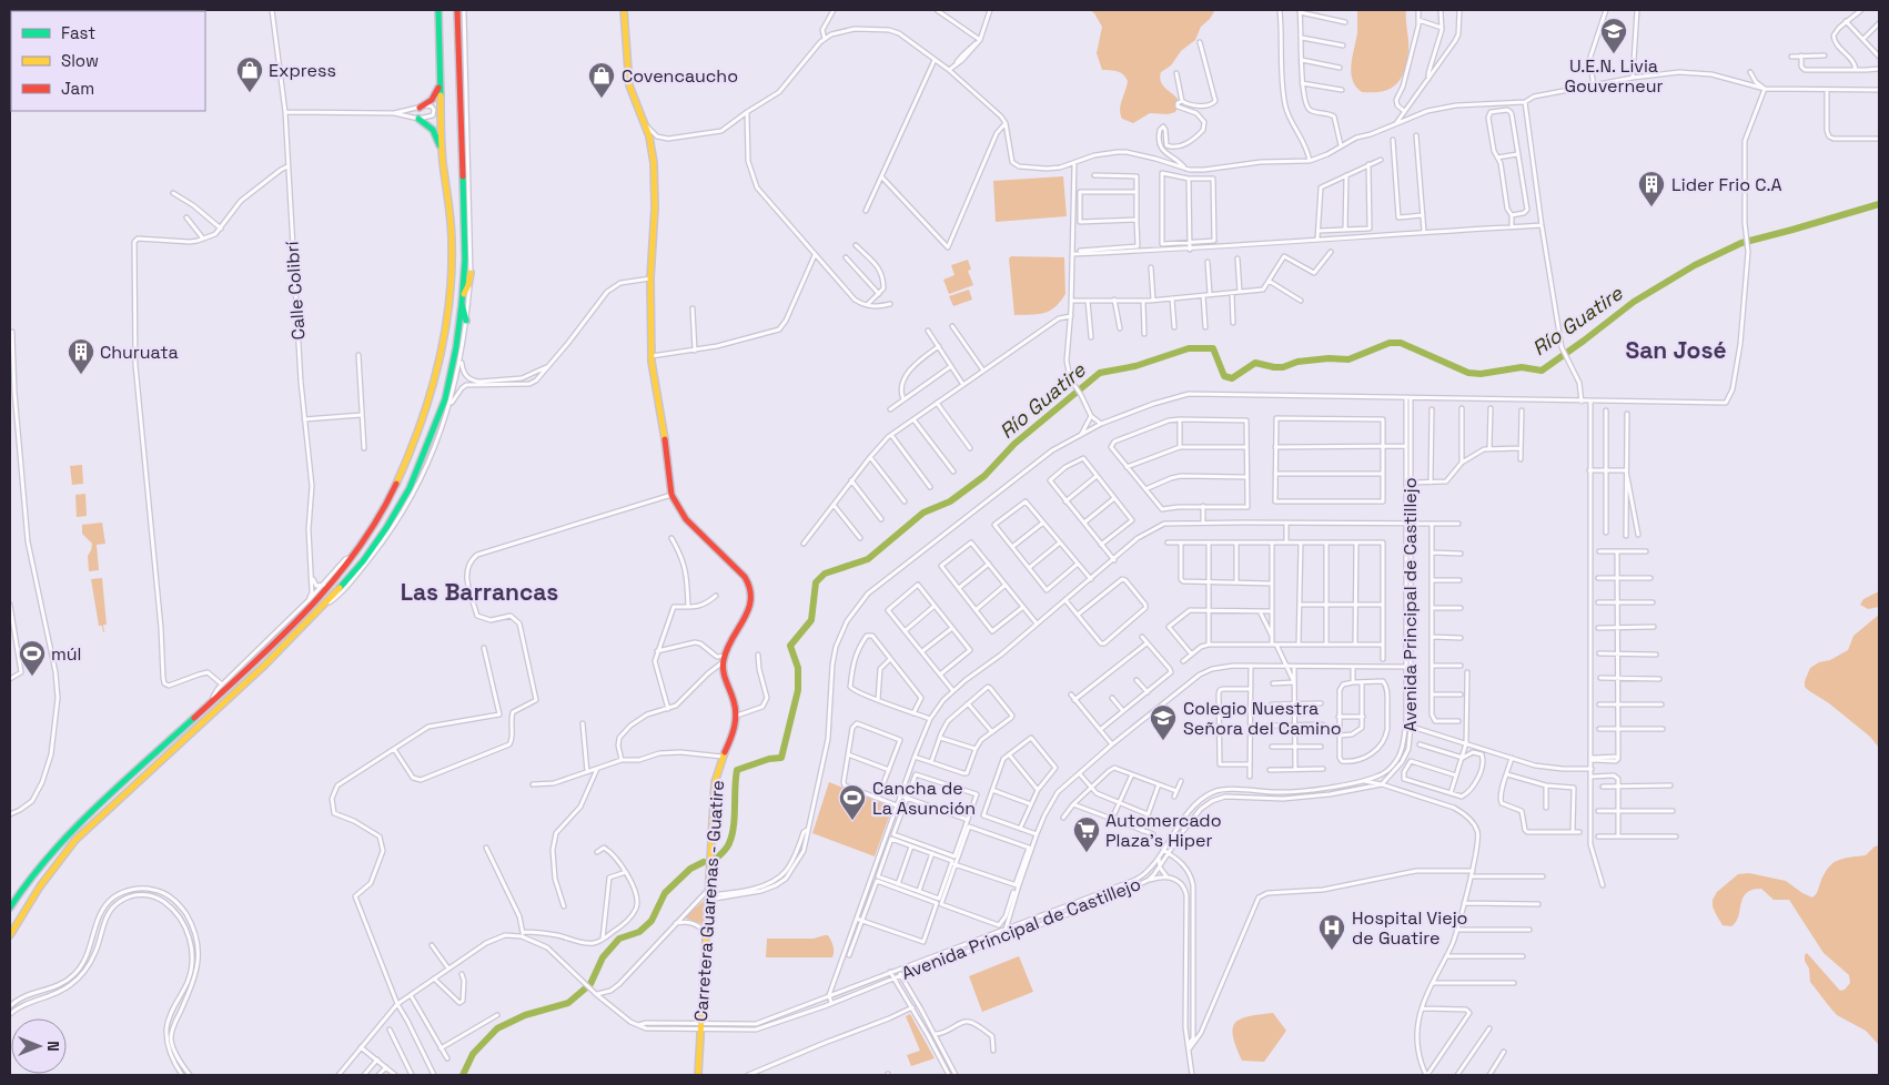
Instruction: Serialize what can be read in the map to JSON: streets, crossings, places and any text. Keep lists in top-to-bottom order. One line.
{"streets":{"main road":["Carretera Guarenas - Guatire"],"street":["Calle Colibrí","Avenida Principal de Castillejo"]},"crossings":[["Avenida Principal de Castillejo","Carretera Guarenas - Guatire"]],"districts":["San José","Las Barrancas"],"water":["Río Guatire"],"places":{"school or university":["U.E.N. Livia Gouverneur","Colegio Nuestra Señora del Camino"],"shop":["Express","Covencaucho"],"building":["Lider Frio C.A","Churuata"],"sports":["múl","Cancha de La Asunción"],"supermarket":["Automercado Plaza's Hiper"],"hospital":["Hospital Viejo de Guatire"]},"legend":["Fast","Slow","Jam"],"north":"right"}
